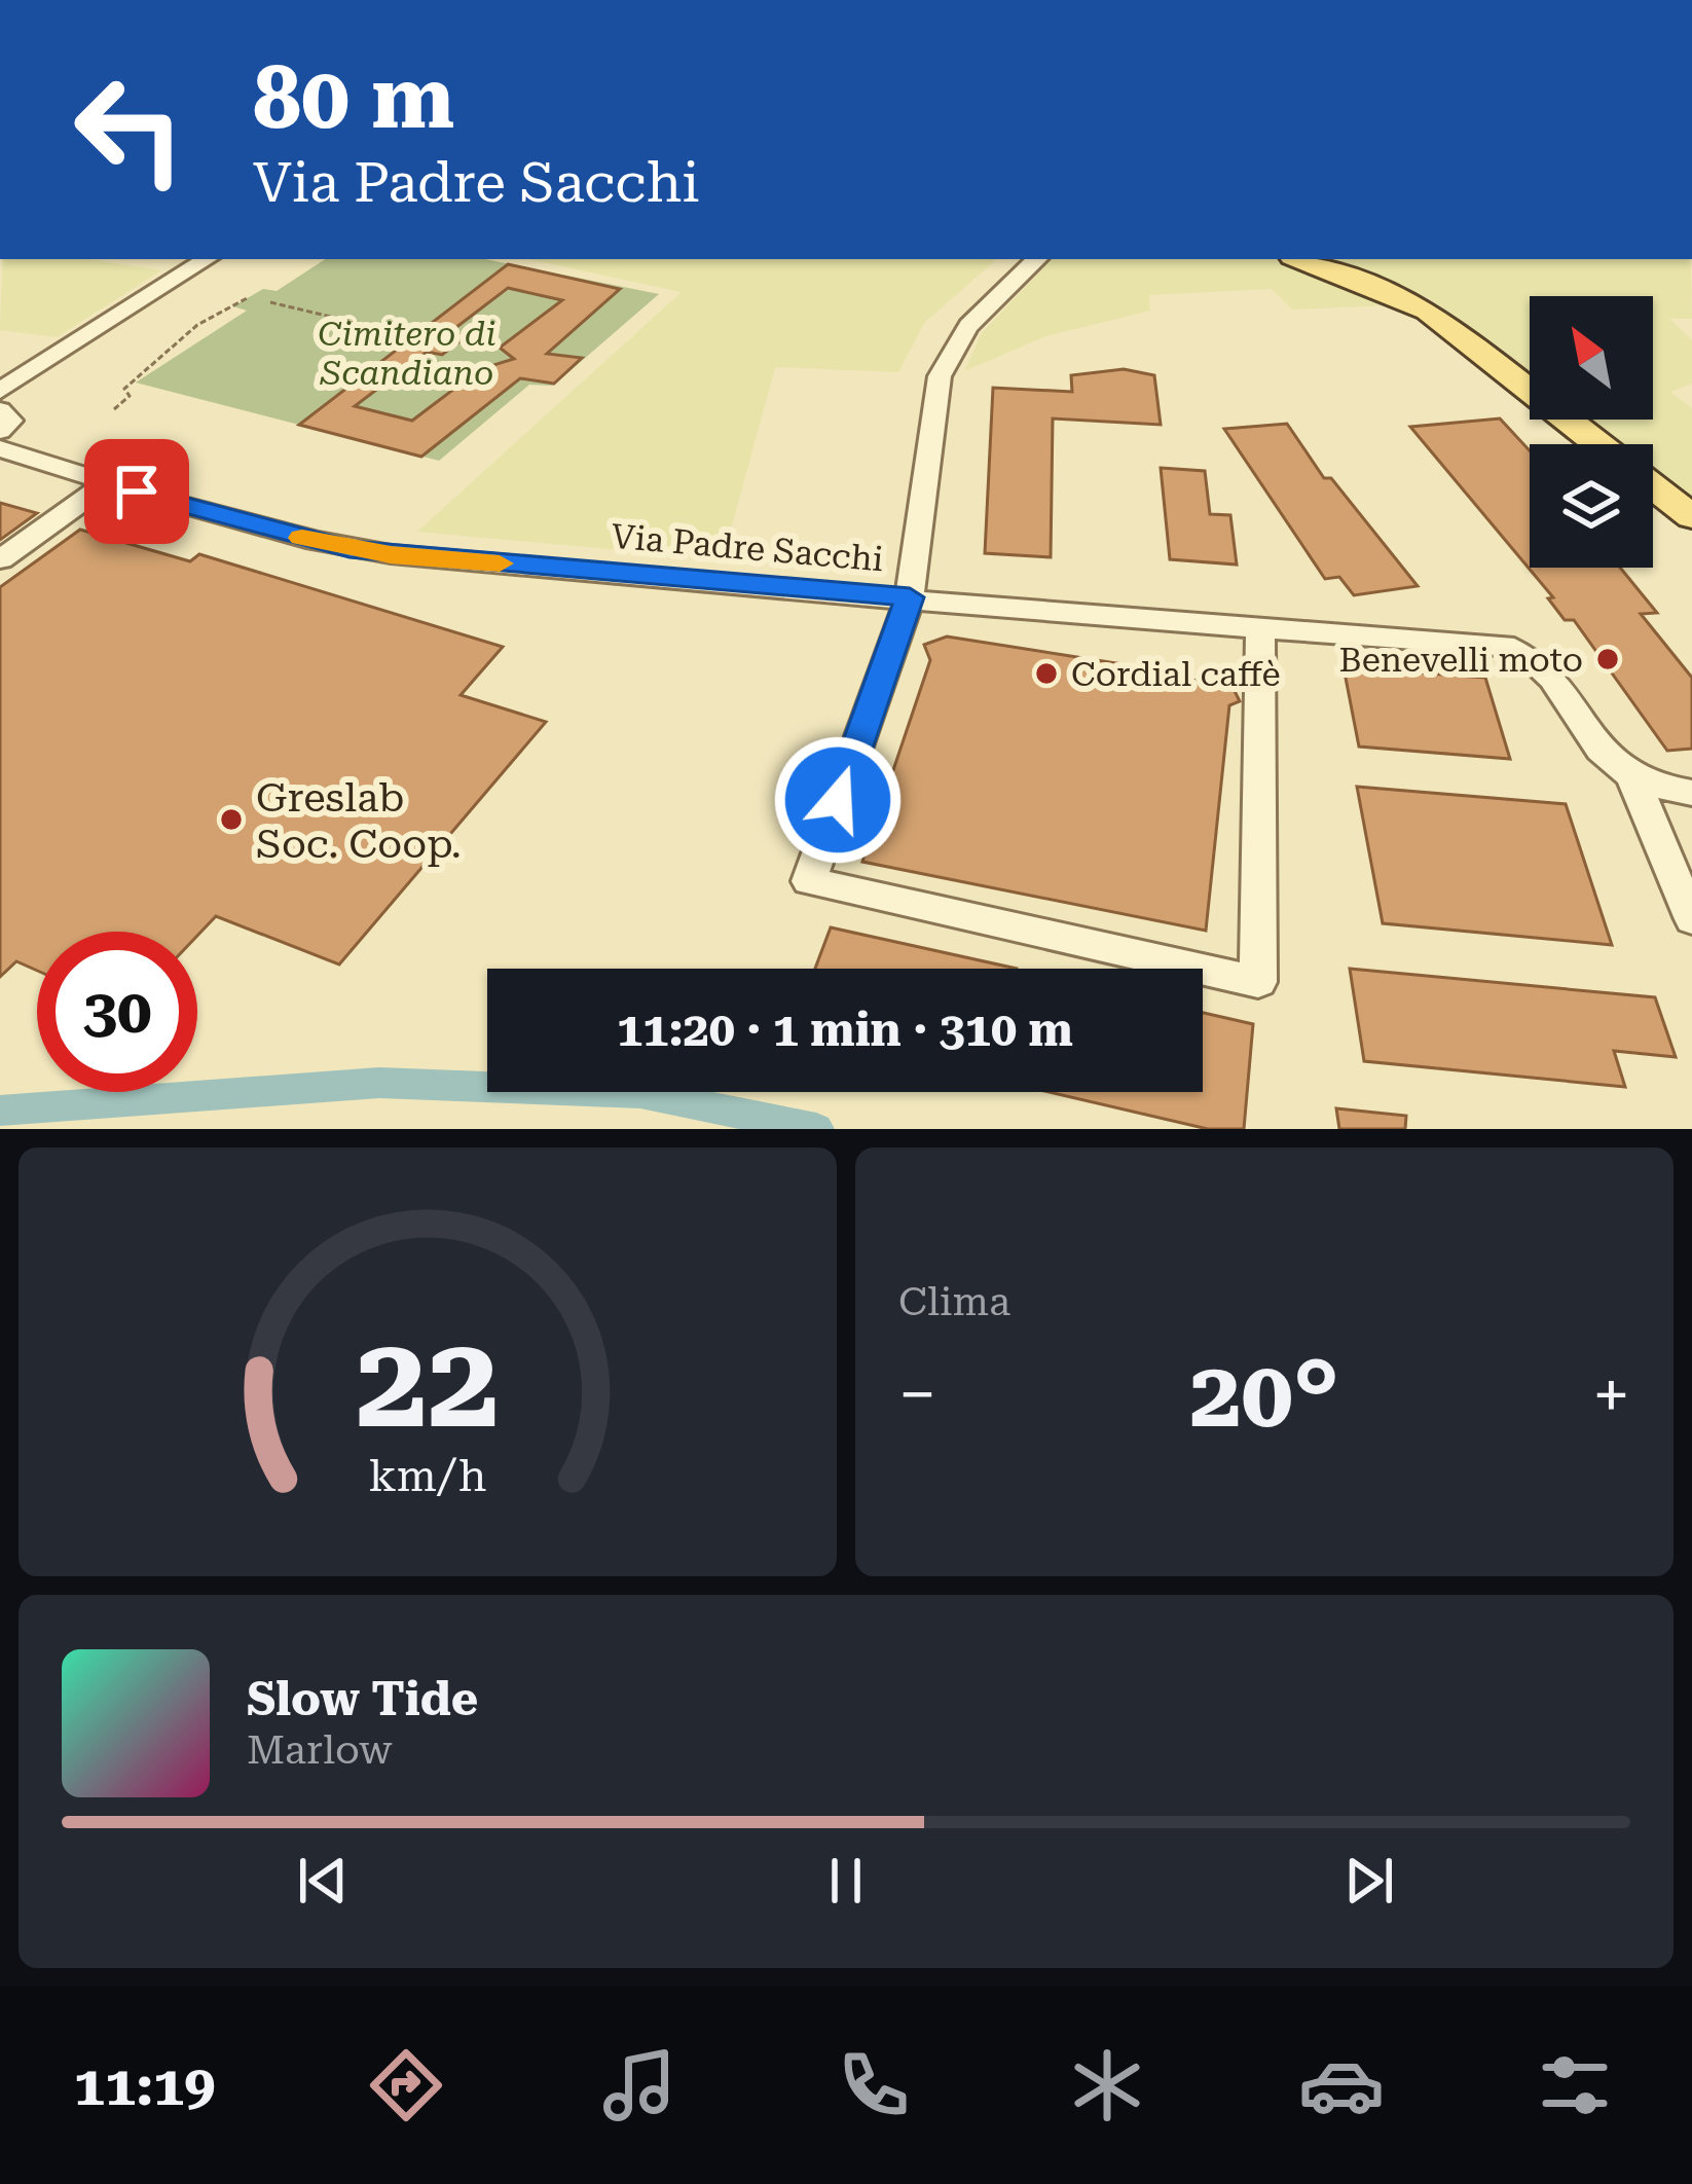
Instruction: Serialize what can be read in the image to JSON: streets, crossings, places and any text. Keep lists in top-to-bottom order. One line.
{"streets":{"street":["Via Padre Sacchi"]},"parks":["Cimitero di Scandiano"],"places":["Benevelli moto","Cordial caffè","Greslab Soc. Coop."],"north":"top left","page":{"turn":["80 m","Via Padre Sacchi"],"limit":"30","trip":"11:20 · 1 min · 310 m","tile":"Clima","heat":["−","20°","+"],"song":["Slow Tide","Marlow"],"tabs":"11:19","gauge":["22","km/h"]}}
